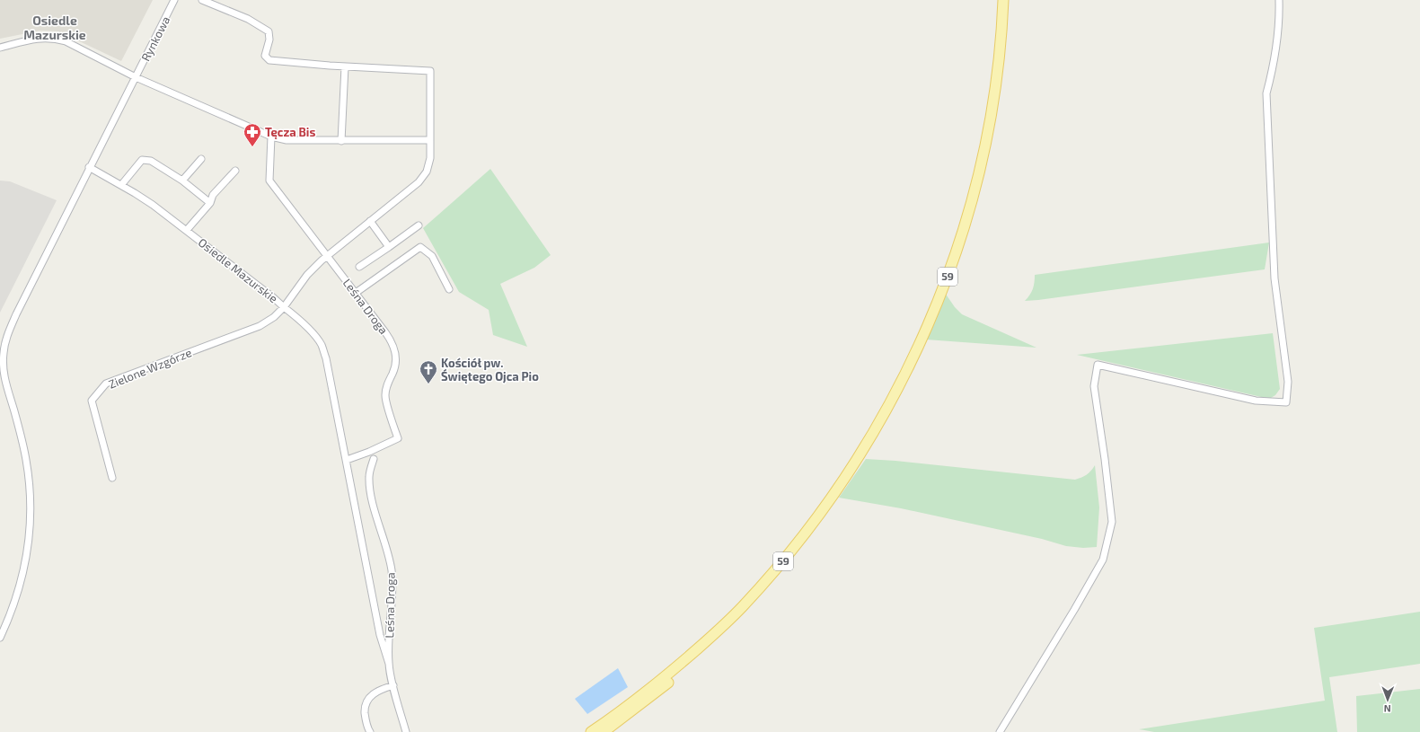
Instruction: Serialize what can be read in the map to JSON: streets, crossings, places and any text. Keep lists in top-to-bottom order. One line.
{"streets":{"main road":["59"],"street":["Rynkowa","Osiedle Mazurskie","Leśna Droga","Zielone Wzgórze"]},"crossings":[["Rynkowa","Osiedle Mazurskie"],["Osiedle Mazurskie","Leśna Droga"],["Osiedle Mazurskie","Zielone Wzgórze"]],"districts":["Osiedle Mazurskie"],"places":{"pharmacy":["Tęcza Bis"],"church":["Kościół pw. Świętego Ojca Pio"]},"north":"bottom"}
